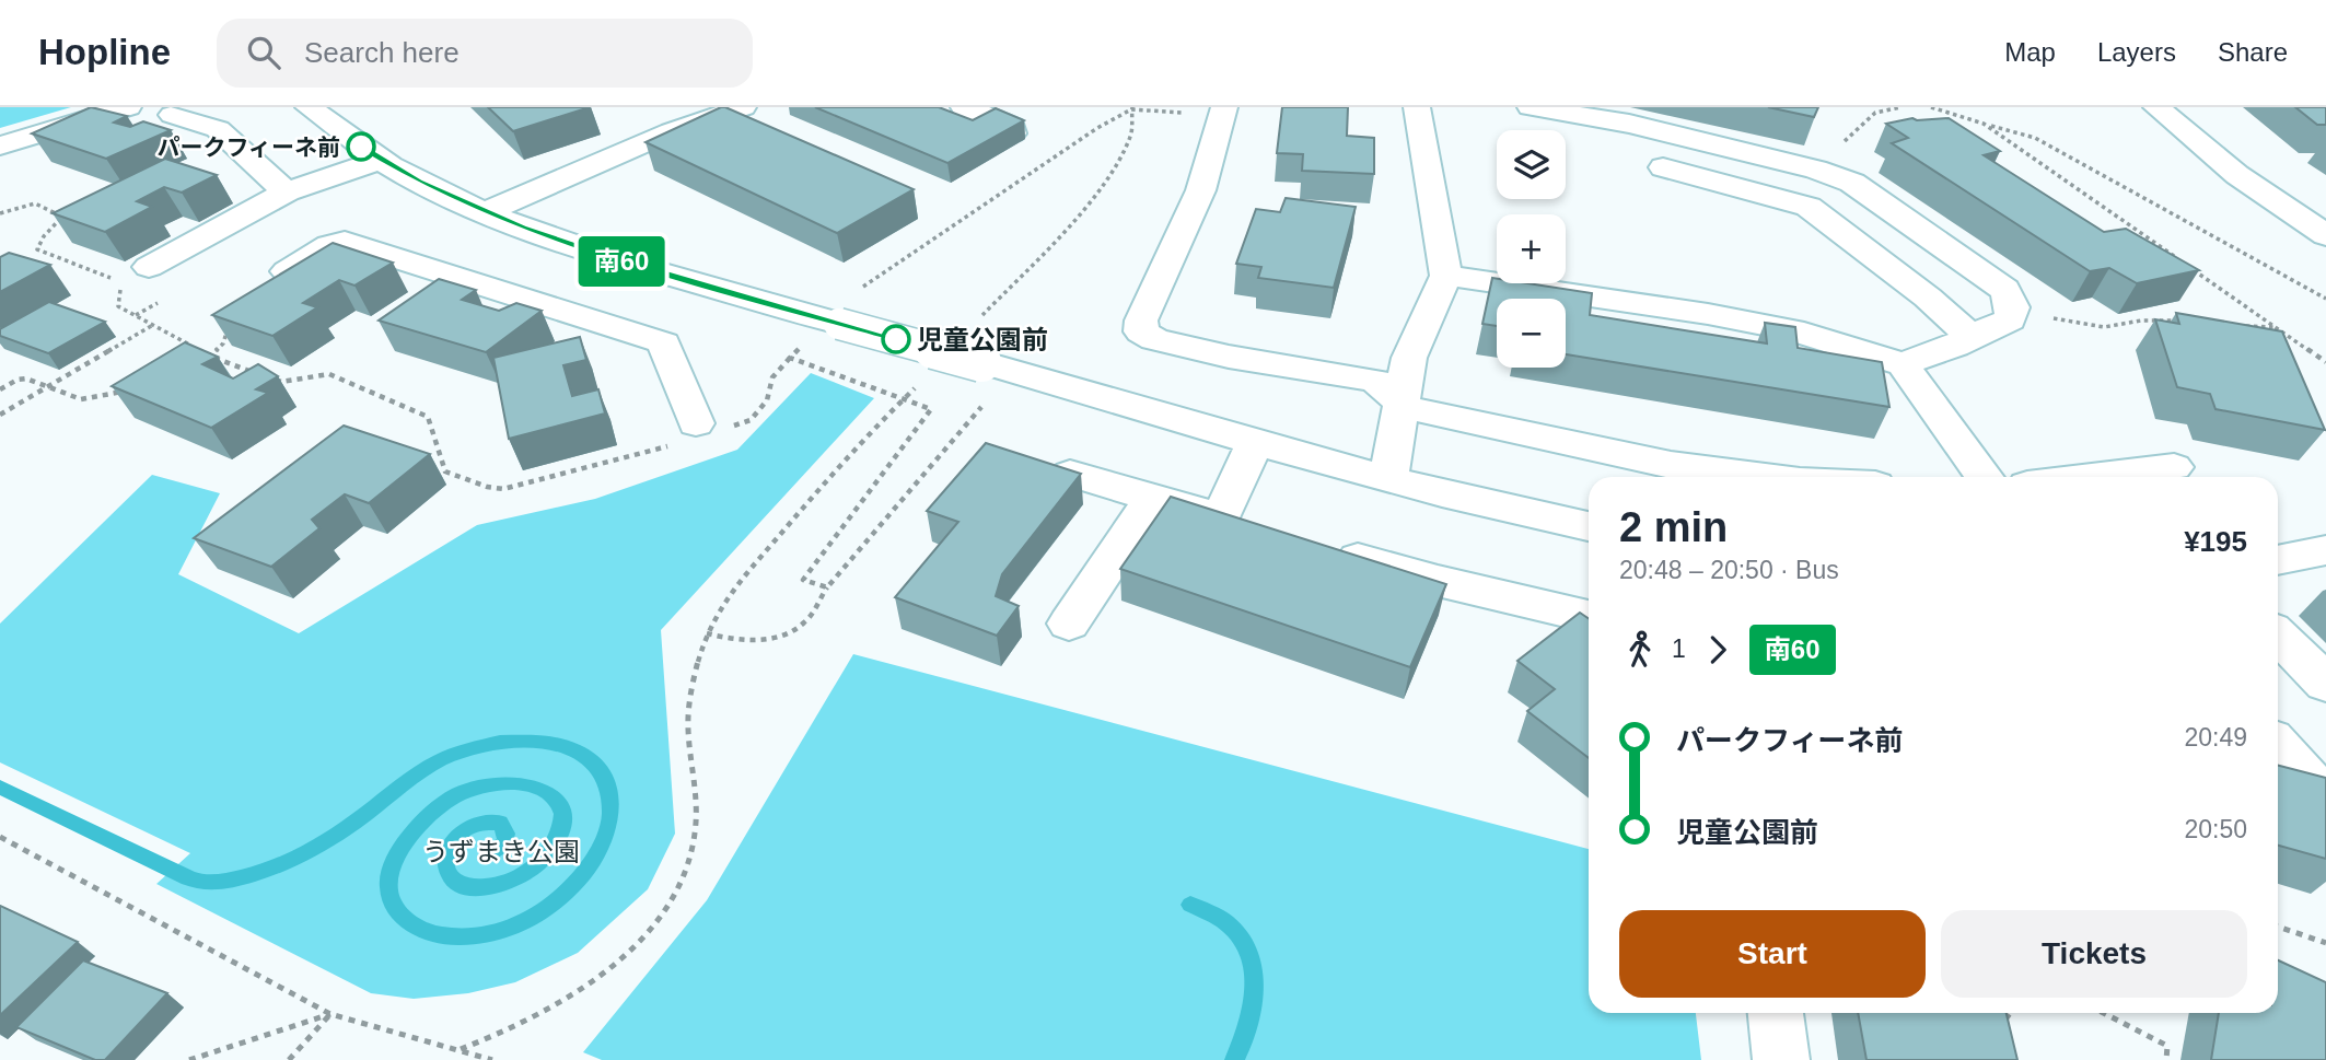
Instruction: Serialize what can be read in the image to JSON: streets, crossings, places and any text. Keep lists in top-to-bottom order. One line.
{"parks":["うずまき公園"],"places":["パークフィーネ前","児童公園前"],"lines":["bus line 南60"],"page":{"header":"Hopline","search":"Search here","nav":["Map","Layers","Share"],"on_map":"南60","map_buttons":["+","−"],"heading":["2 min","20:48 – 20:50 · Bus","¥195"],"legs":["1","南60"],"list":[{"name":"パークフィーネ前","value":"20:49"},{"name":"児童公園前","value":"20:50"}],"buttons":["Start","Tickets"]}}
